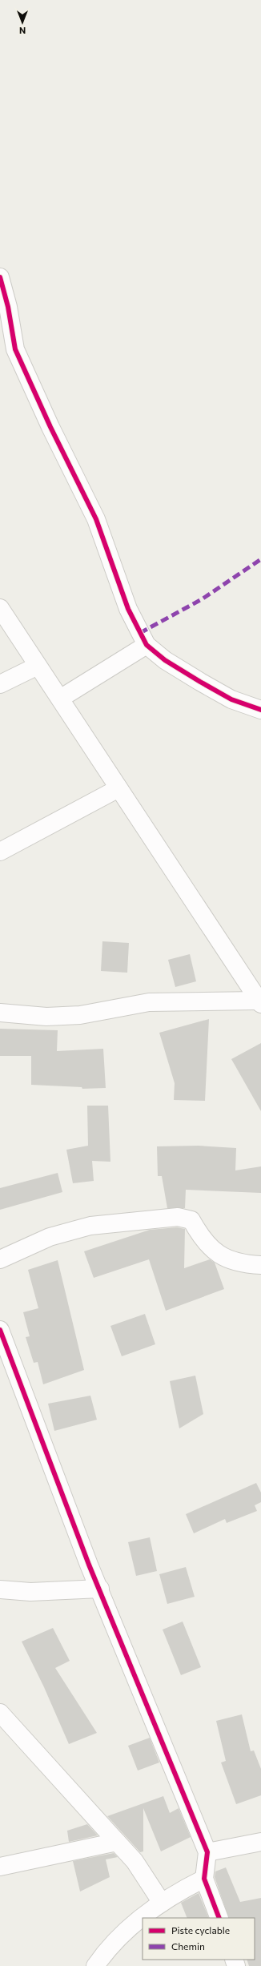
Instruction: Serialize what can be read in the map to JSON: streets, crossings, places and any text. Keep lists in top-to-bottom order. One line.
{"legend":["Piste cyclable","Chemin"],"north":"bottom"}
